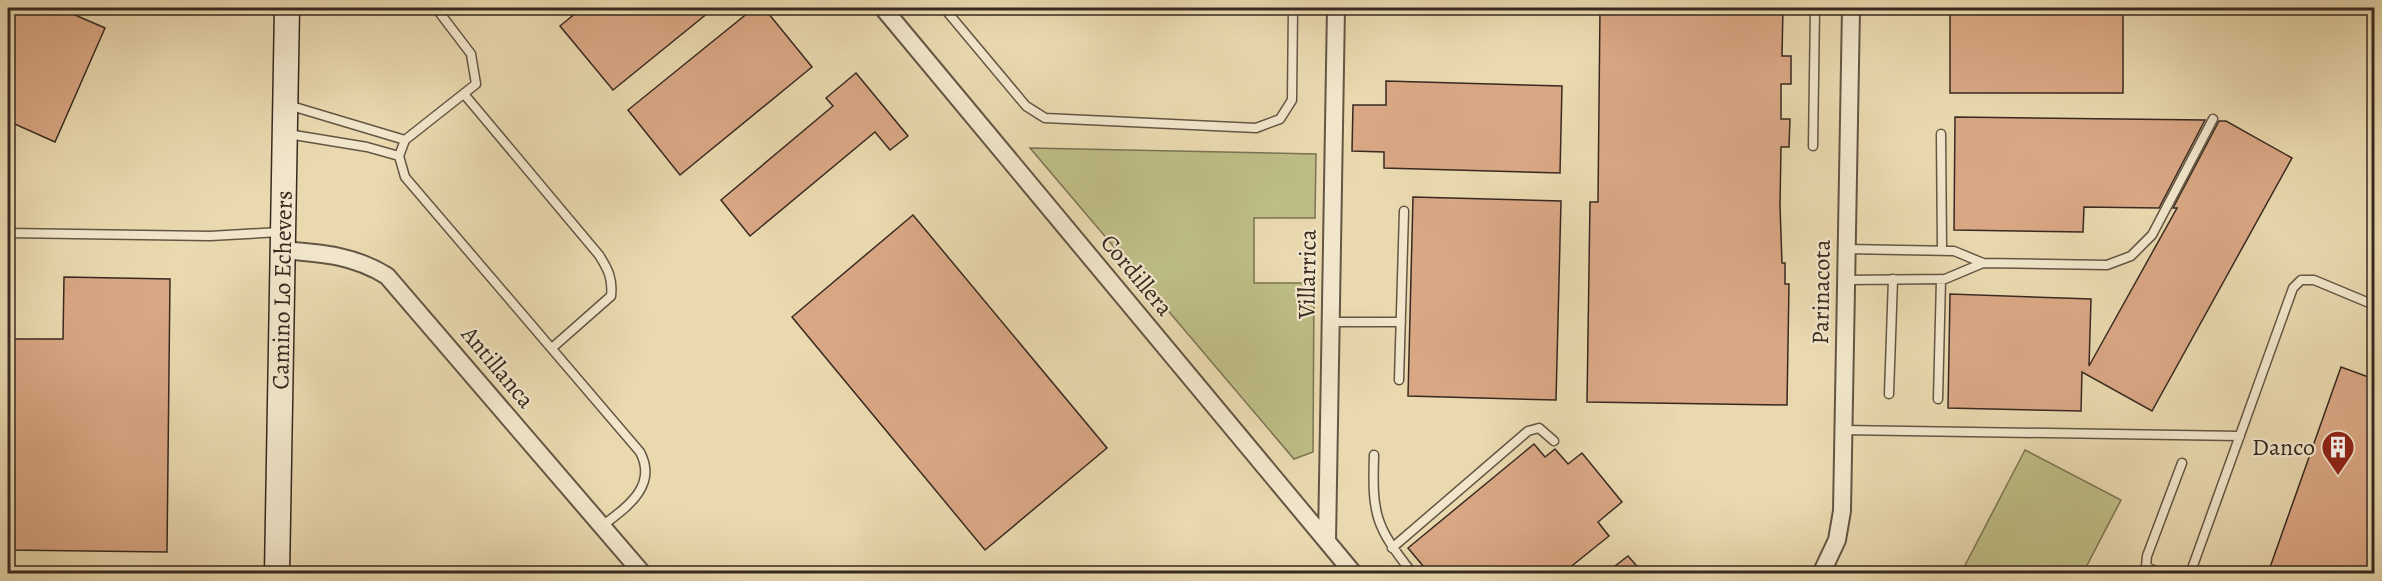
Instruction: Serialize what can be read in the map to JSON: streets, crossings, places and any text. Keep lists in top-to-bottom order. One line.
{"streets":{"main road":["Camino Lo Echevers"],"street":["Villarrica","Cordillera","Parinacota","Antillanca"]},"crossings":[["Villarrica","Cordillera"],["Camino Lo Echevers","Antillanca"]],"places":{"building":["Danco"]}}
